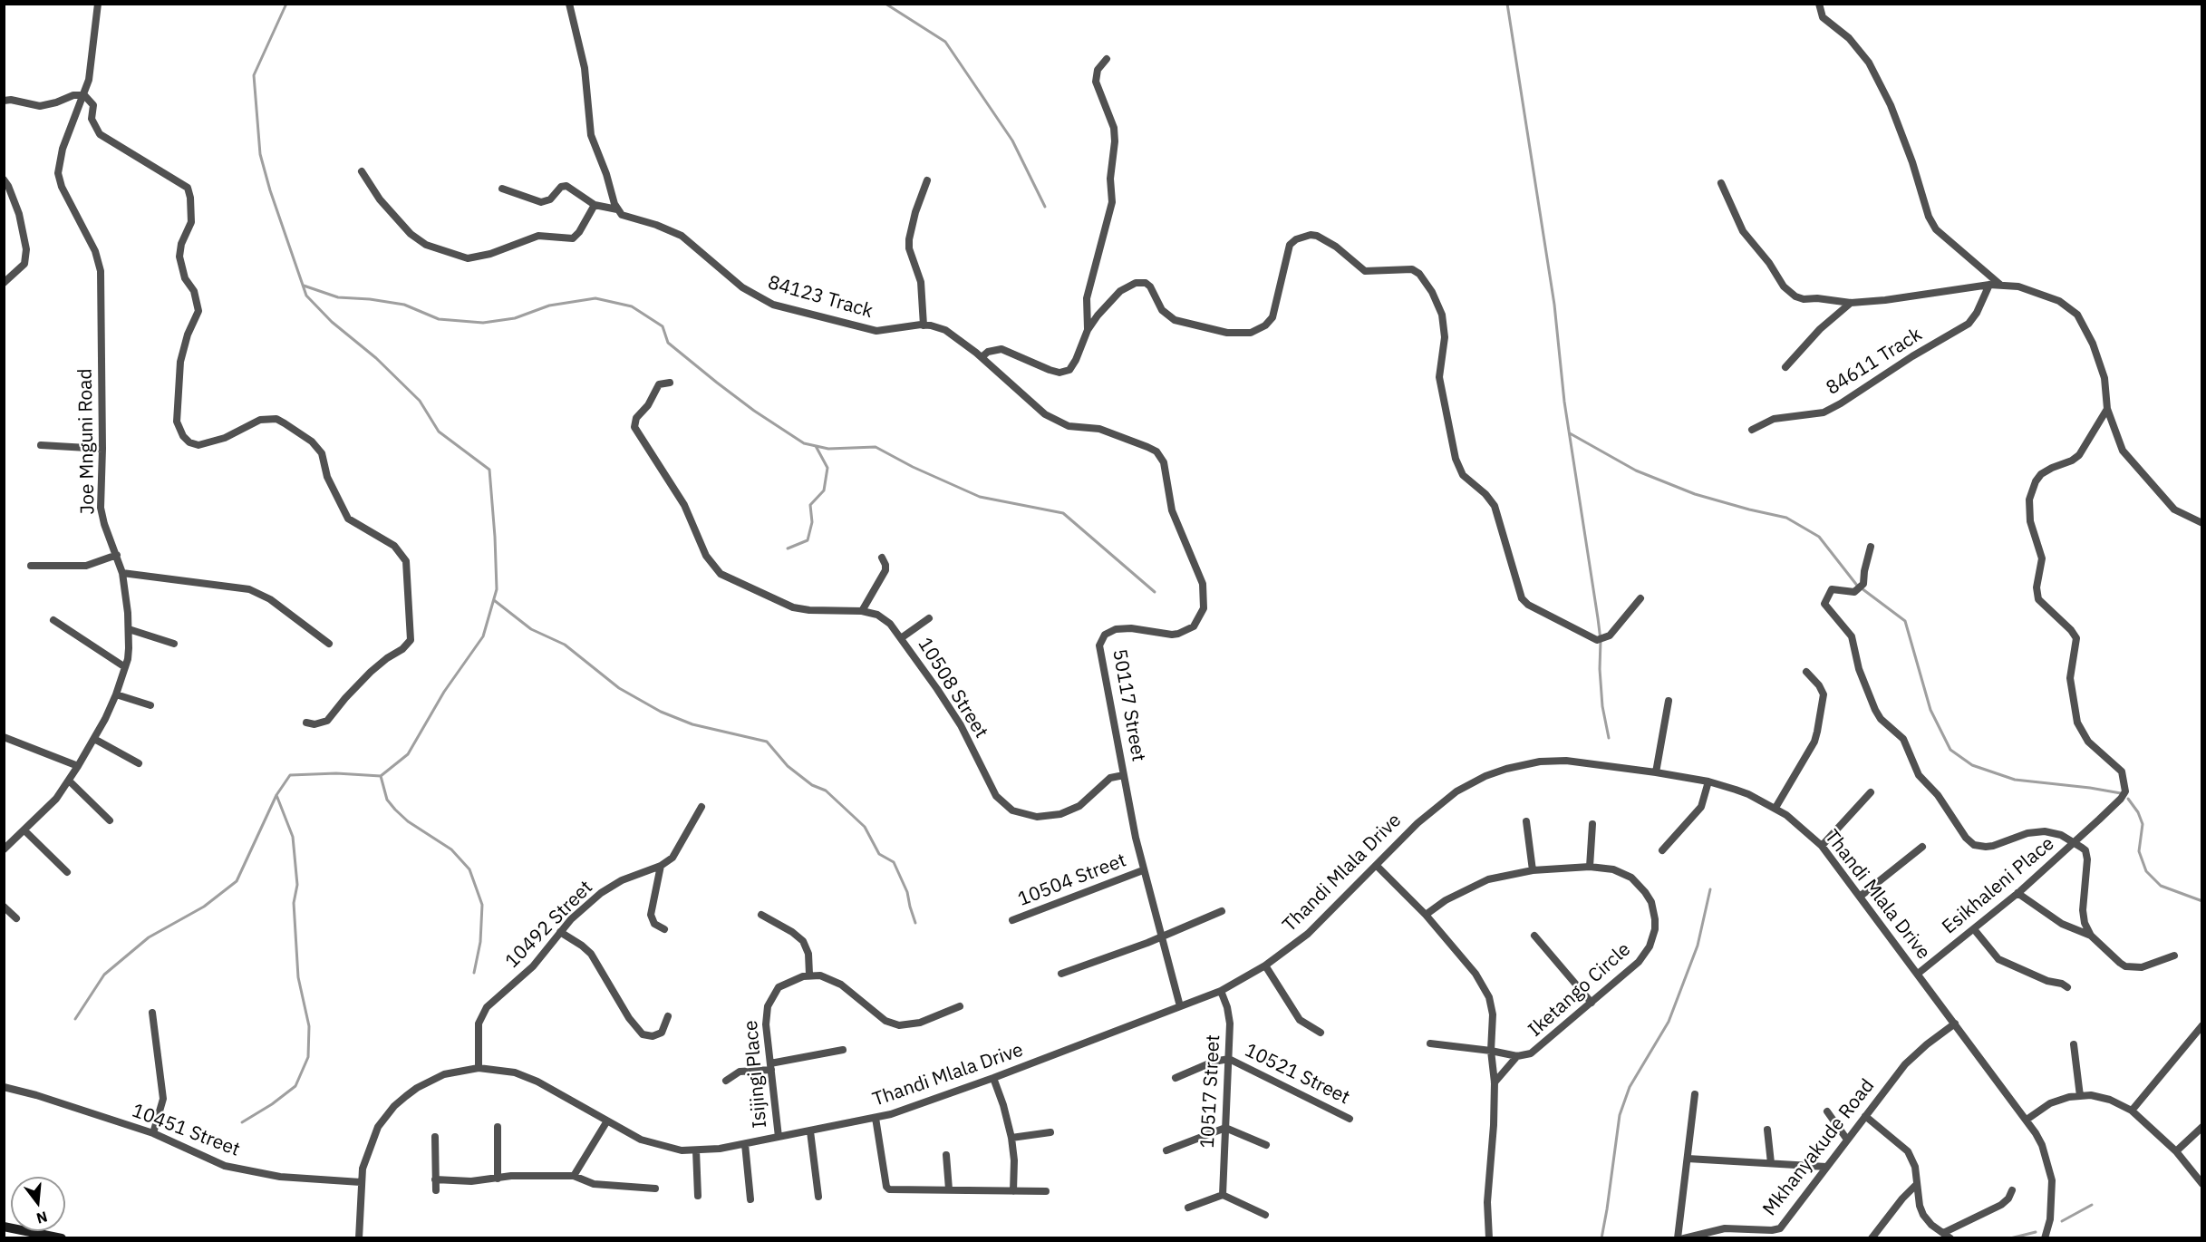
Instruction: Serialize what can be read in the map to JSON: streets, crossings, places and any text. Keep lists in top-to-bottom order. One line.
{"streets":{"street":["84123 Track","84611 Track","Joe Mnguni Road","10508 Street","50117 Street","Thandi Mlala Drive","10504 Street","Esikhaleni Place","10492 Street","Iketango Circle","Isijingi Place","10521 Street","10517 Street","10451 Street","Mkhanyakude Road"]},"crossings":[["84123 Track","50117 Street"],["10508 Street","50117 Street"],["Thandi Mlala Drive","Esikhaleni Place"],["Thandi Mlala Drive","10492 Street"],["Thandi Mlala Drive","Isijingi Place"],["Thandi Mlala Drive","10517 Street"],["Thandi Mlala Drive","10451 Street"],["Thandi Mlala Drive","Mkhanyakude Road"],["10521 Street","10517 Street"]],"north":"bottom"}
